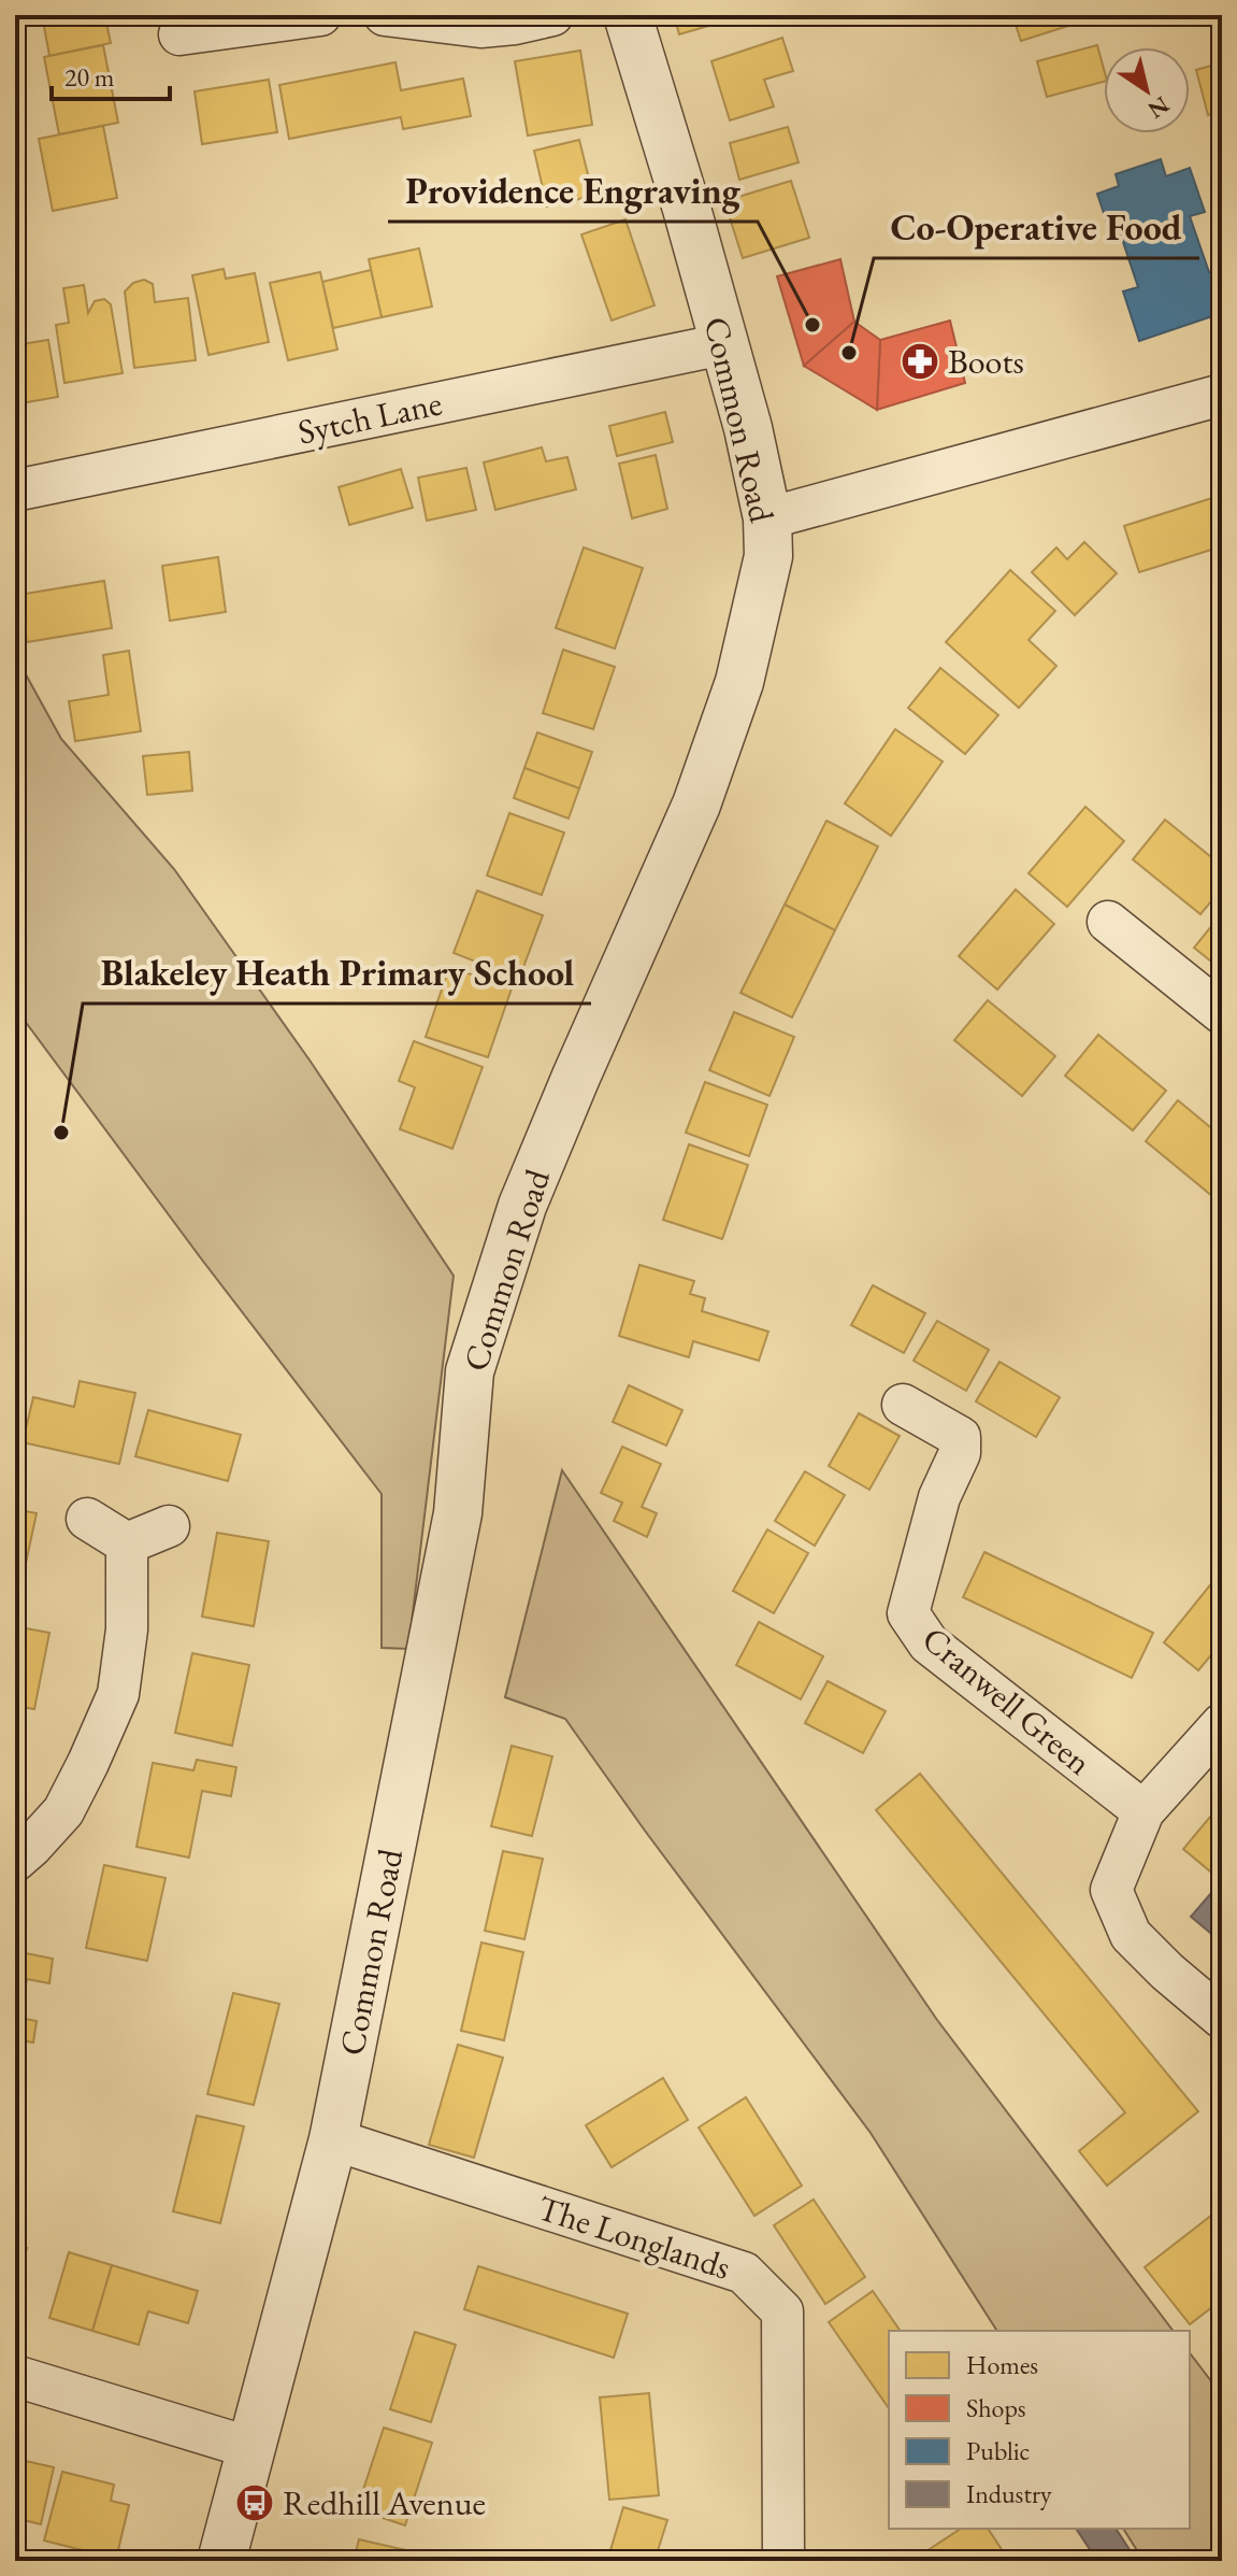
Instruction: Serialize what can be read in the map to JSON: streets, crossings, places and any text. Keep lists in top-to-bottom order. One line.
{"streets":{"street":["Sytch Lane","Common Road","Cranwell Green","The Longlands"]},"crossings":[["Sytch Lane","Common Road"],["Common Road","The Longlands"]],"places":{"other":["Providence Engraving","Co-Operative Food","Blakeley Heath Primary School"],"pharmacy":["Boots"],"bus stop":["Redhill Avenue"]},"legend":["Homes","Shops","Public","Industry"],"scale_bar":"20 m","north":"bottom right"}
